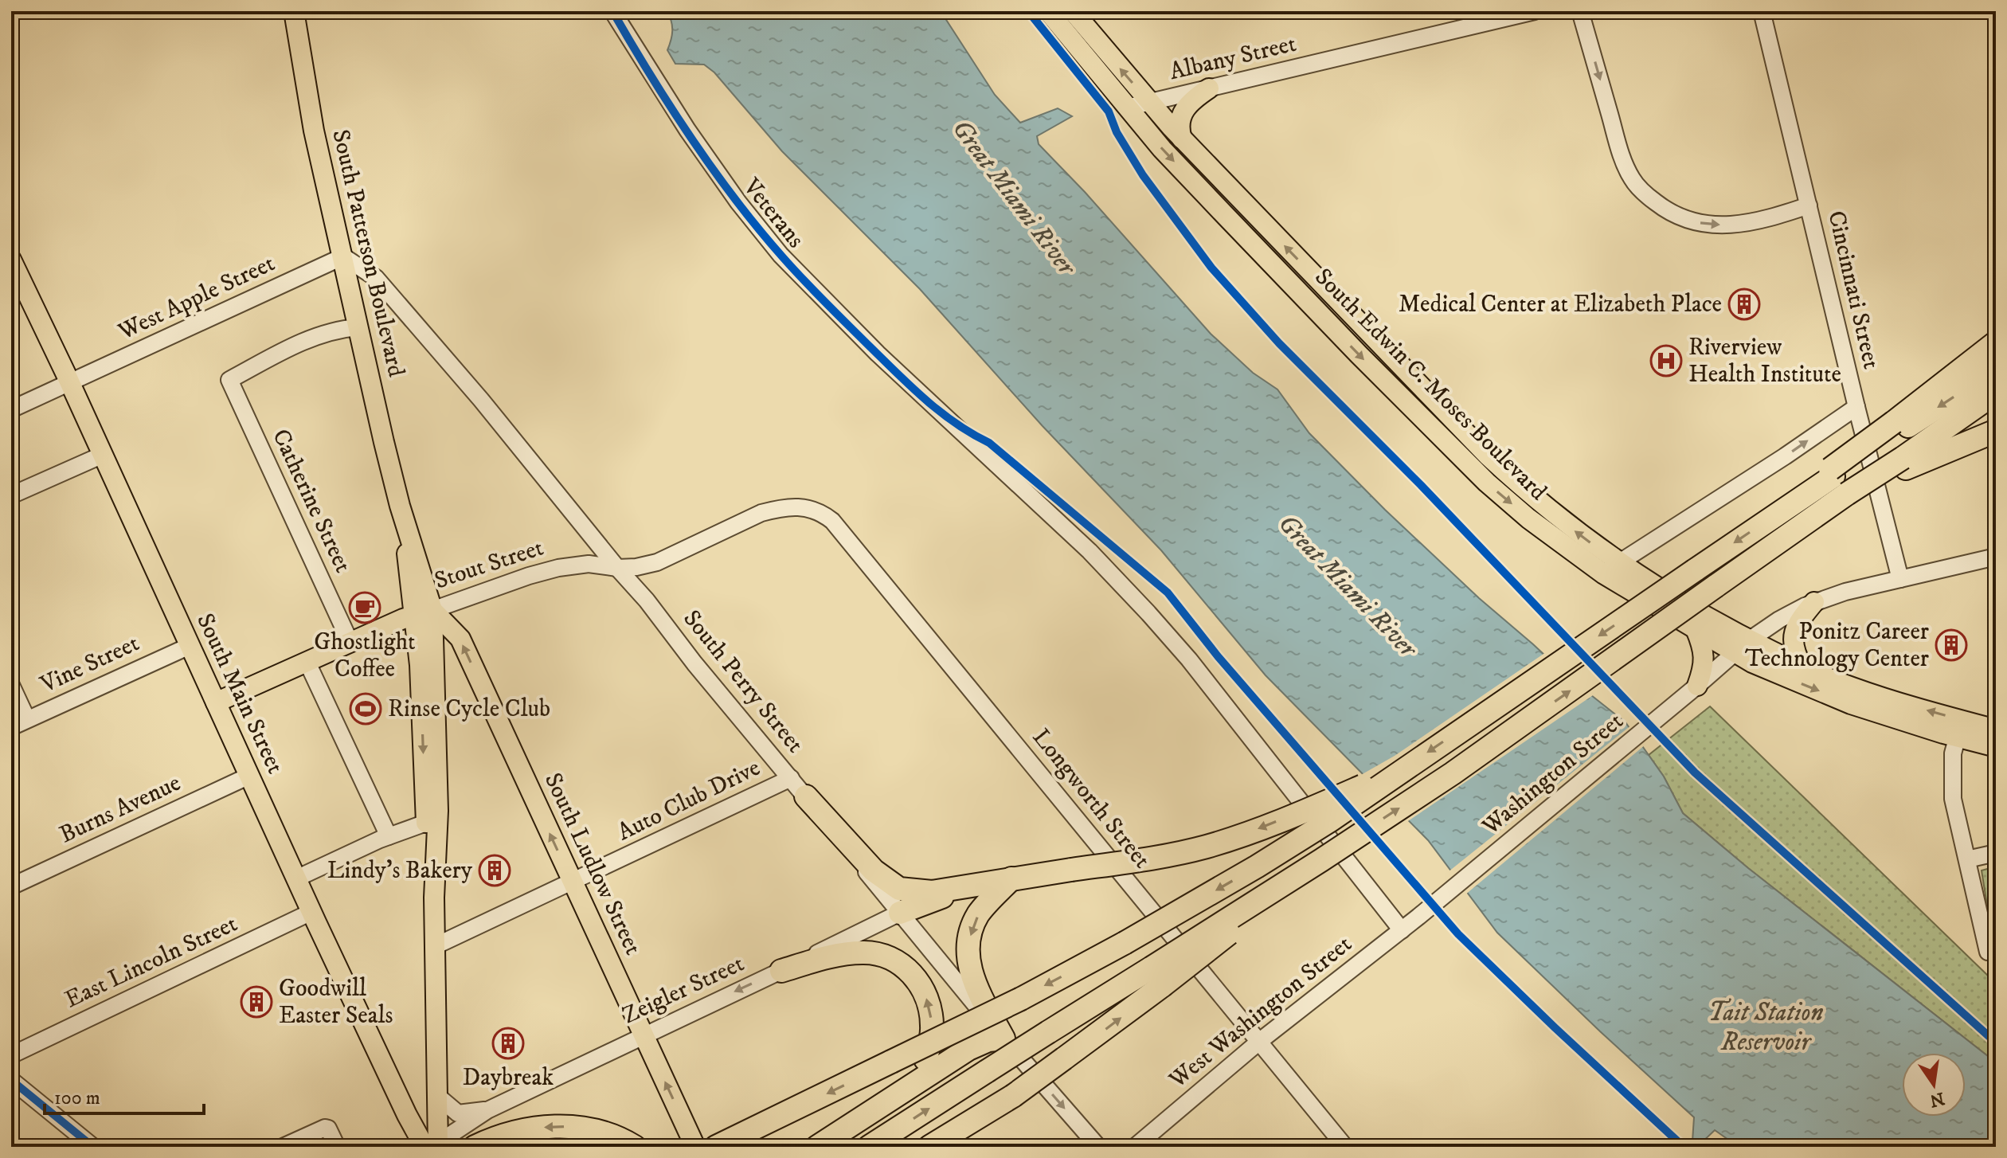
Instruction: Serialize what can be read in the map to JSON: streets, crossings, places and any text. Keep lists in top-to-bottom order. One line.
{"streets":{"main road":["South Patterson Boulevard","South Edwin C. Moses Boulevard","Stout Street","South Main Street","South Ludlow Street"],"street":["Albany Street","Veterans","Cincinnati Street","West Apple Street","Catherine Street","Vine Street","South Perry Street","Washington Street","Longworth Street","Auto Club Drive","Burns Avenue","East Lincoln Street","Zeigler Street","West Washington Street"]},"crossings":[["Albany Street","South Edwin C. Moses Boulevard"],["Veterans","West Washington Street"],["South Patterson Boulevard","West Apple Street"],["South Patterson Boulevard","Catherine Street"],["South Patterson Boulevard","Stout Street"],["South Patterson Boulevard","South Perry Street"],["South Patterson Boulevard","South Main Street"],["South Patterson Boulevard","Auto Club Drive"],["South Patterson Boulevard","South Ludlow Street"],["South Patterson Boulevard","Zeigler Street"],["Cincinnati Street","Washington Street"],["West Apple Street","South Perry Street"],["West Apple Street","South Main Street"],["South Edwin C. Moses Boulevard","Washington Street"],["Catherine Street","Stout Street"],["Stout Street","South Perry Street"],["Stout Street","South Main Street"],["Stout Street","Longworth Street"],["Stout Street","South Ludlow Street"],["Vine Street","South Main Street"],["South Perry Street","Auto Club Drive"],["South Perry Street","Zeigler Street"],["South Main Street","Burns Avenue"],["South Main Street","East Lincoln Street"],["South Main Street","Zeigler Street"],["Washington Street","West Washington Street"],["Longworth Street","West Washington Street"],["Auto Club Drive","South Ludlow Street"],["South Ludlow Street","Zeigler Street"]],"one_way":["South Ludlow Street"],"water":["Great Miami River","Tait Station Reservoir"],"places":{"building":["Medical Center at Elizabeth Place","Ponitz Career Technology Center","Lindy's Bakery","Goodwill Easter Seals","Daybreak"],"hospital":["Riverview Health Institute"],"cafe":["Ghostlight Coffee"],"sports":["Rinse Cycle Club"]},"scale_bar":"100 m","north":"bottom"}
